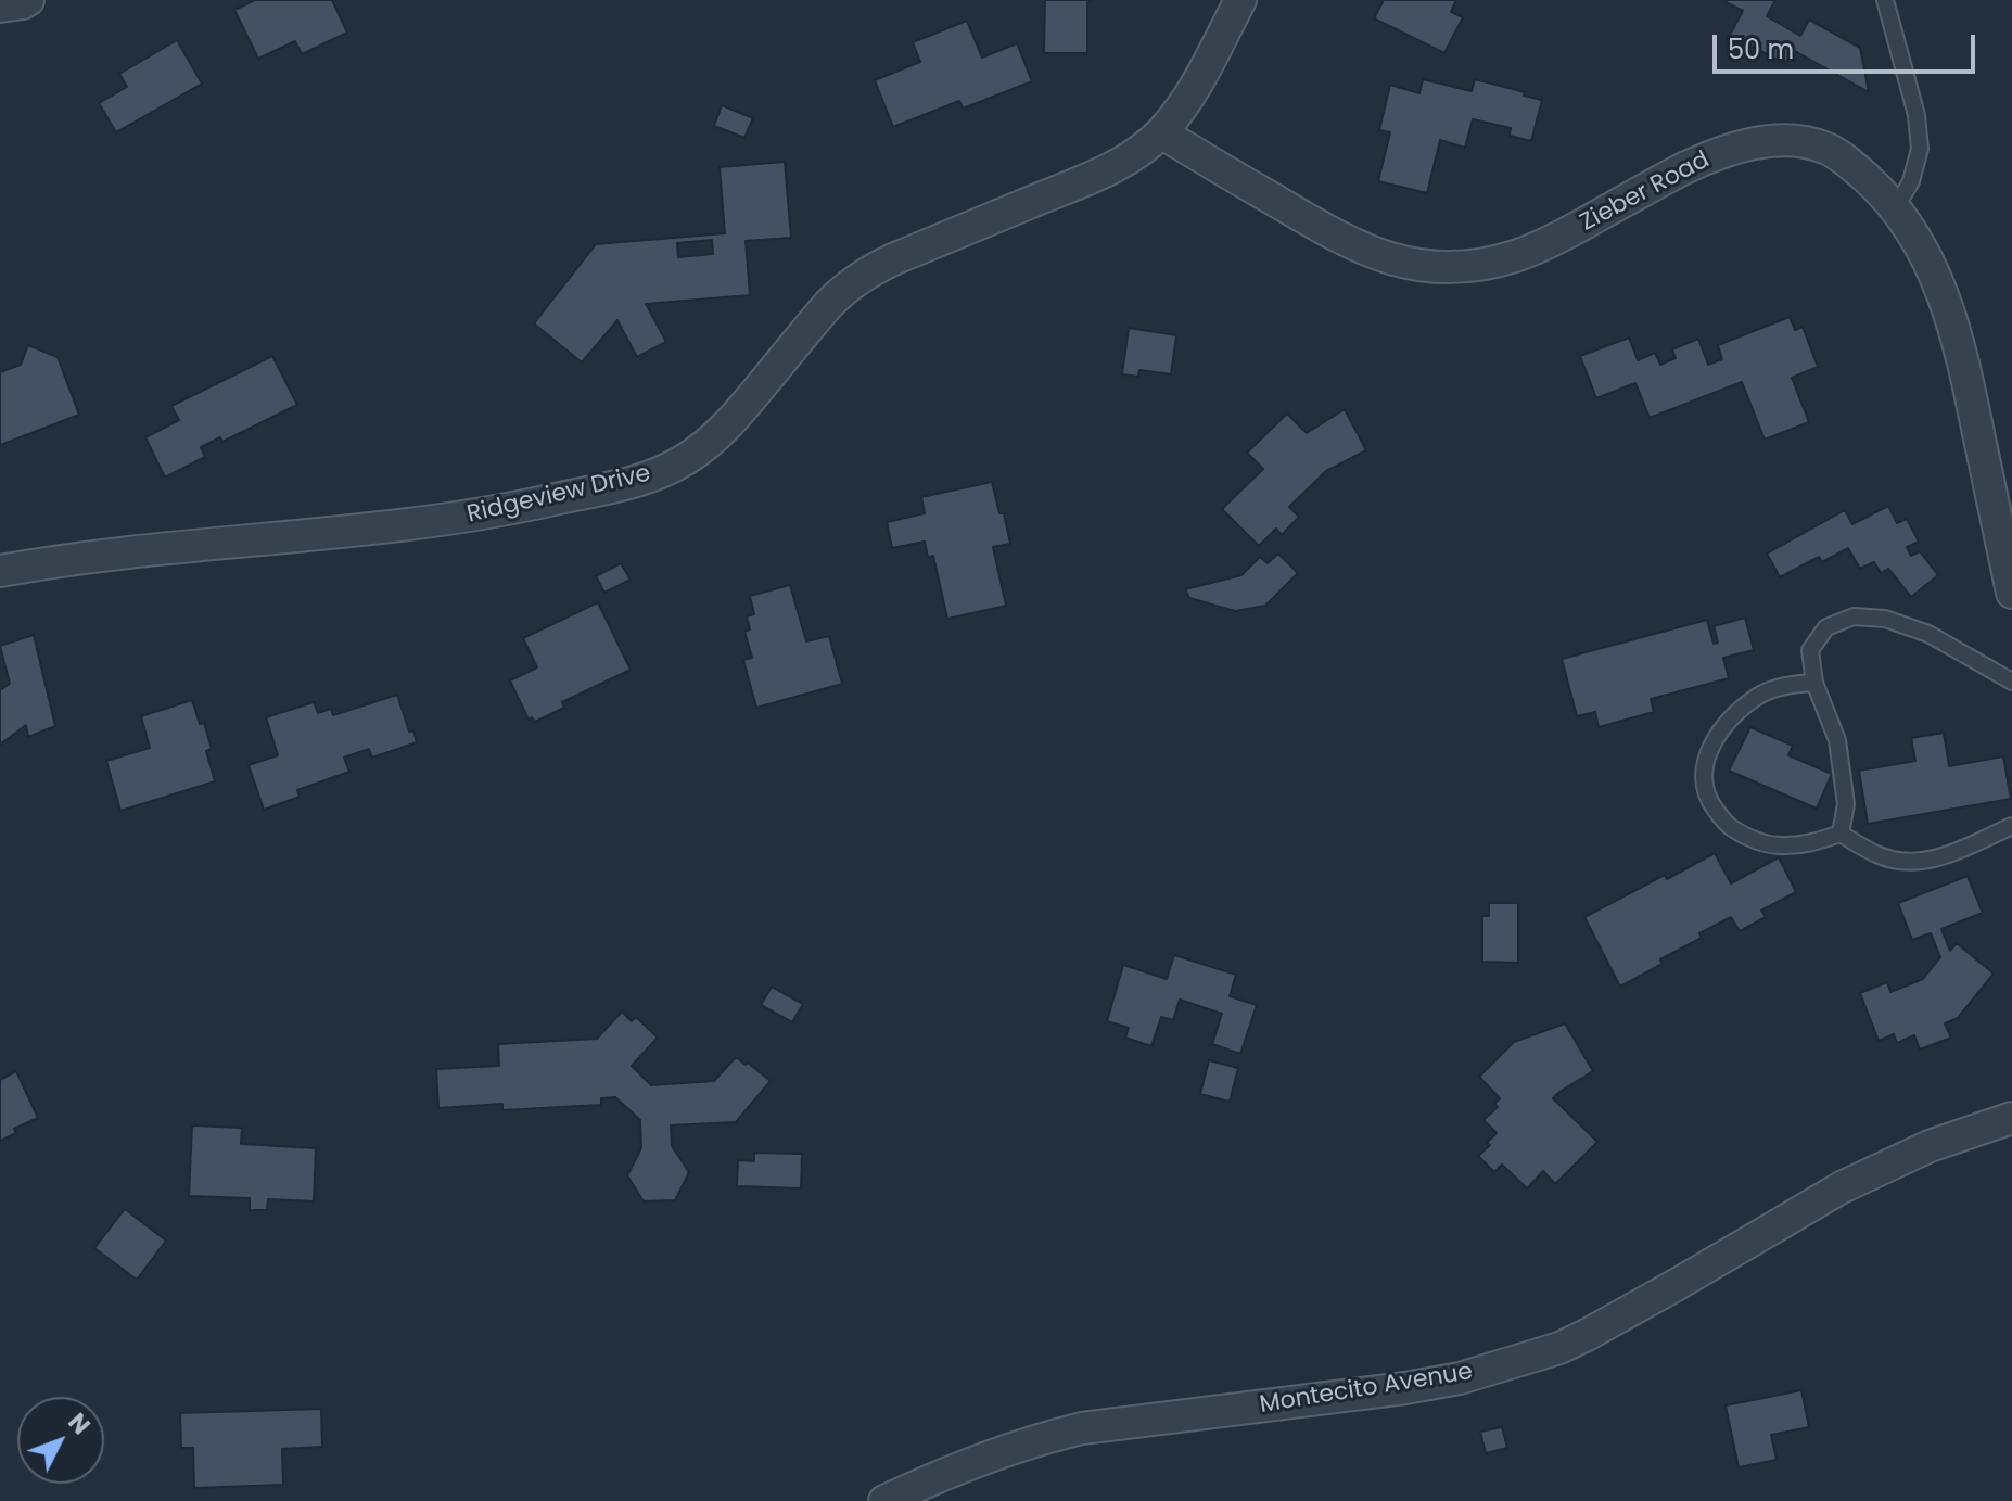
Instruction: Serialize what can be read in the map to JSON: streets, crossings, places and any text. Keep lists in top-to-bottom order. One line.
{"streets":{"street":["Zieber Road","Ridgeview Drive","Montecito Avenue"]},"crossings":[["Zieber Road","Ridgeview Drive"]],"scale_bar":"50 m","north":"top right"}
